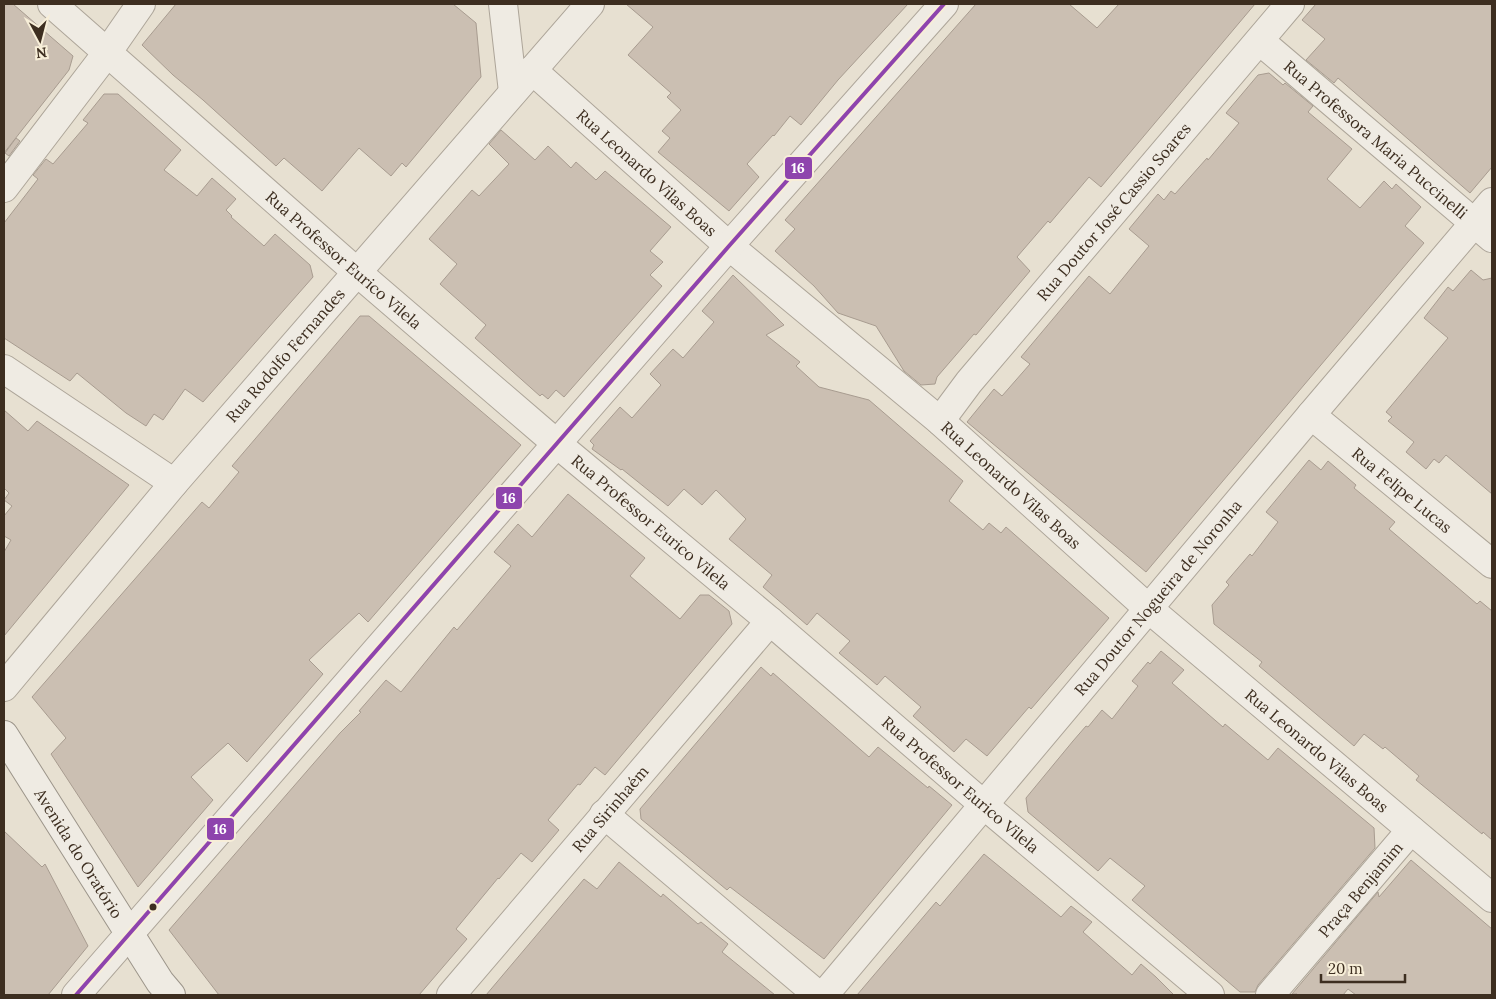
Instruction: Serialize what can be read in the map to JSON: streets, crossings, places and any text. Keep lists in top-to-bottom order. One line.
{"streets":{"street":["Rua Professora Maria Puccinelli","Rua Leonardo Vilas Boas","Rua Doutor José Cassio Soares","Rua Professor Eurico Vilela","Rua Rodolfo Fernandes","Rua Felipe Lucas","Rua Doutor Nogueira de Noronha","Rua Sirinhaém","Avenida do Oratório","Praça Benjamim"]},"crossings":[["Rua Professora Maria Puccinelli","Rua Doutor José Cassio Soares"],["Rua Professora Maria Puccinelli","Rua Doutor Nogueira de Noronha"],["Rua Leonardo Vilas Boas","Rua Doutor José Cassio Soares"],["Rua Leonardo Vilas Boas","Rua Rodolfo Fernandes"],["Rua Leonardo Vilas Boas","Rua Doutor Nogueira de Noronha"],["Rua Leonardo Vilas Boas","Praça Benjamim"],["Rua Professor Eurico Vilela","Rua Rodolfo Fernandes"],["Rua Professor Eurico Vilela","Rua Doutor Nogueira de Noronha"],["Rua Professor Eurico Vilela","Rua Sirinhaém"],["Rua Felipe Lucas","Rua Doutor Nogueira de Noronha"]],"lines":["transit line 16"],"scale_bar":"20 m","north":"bottom"}
